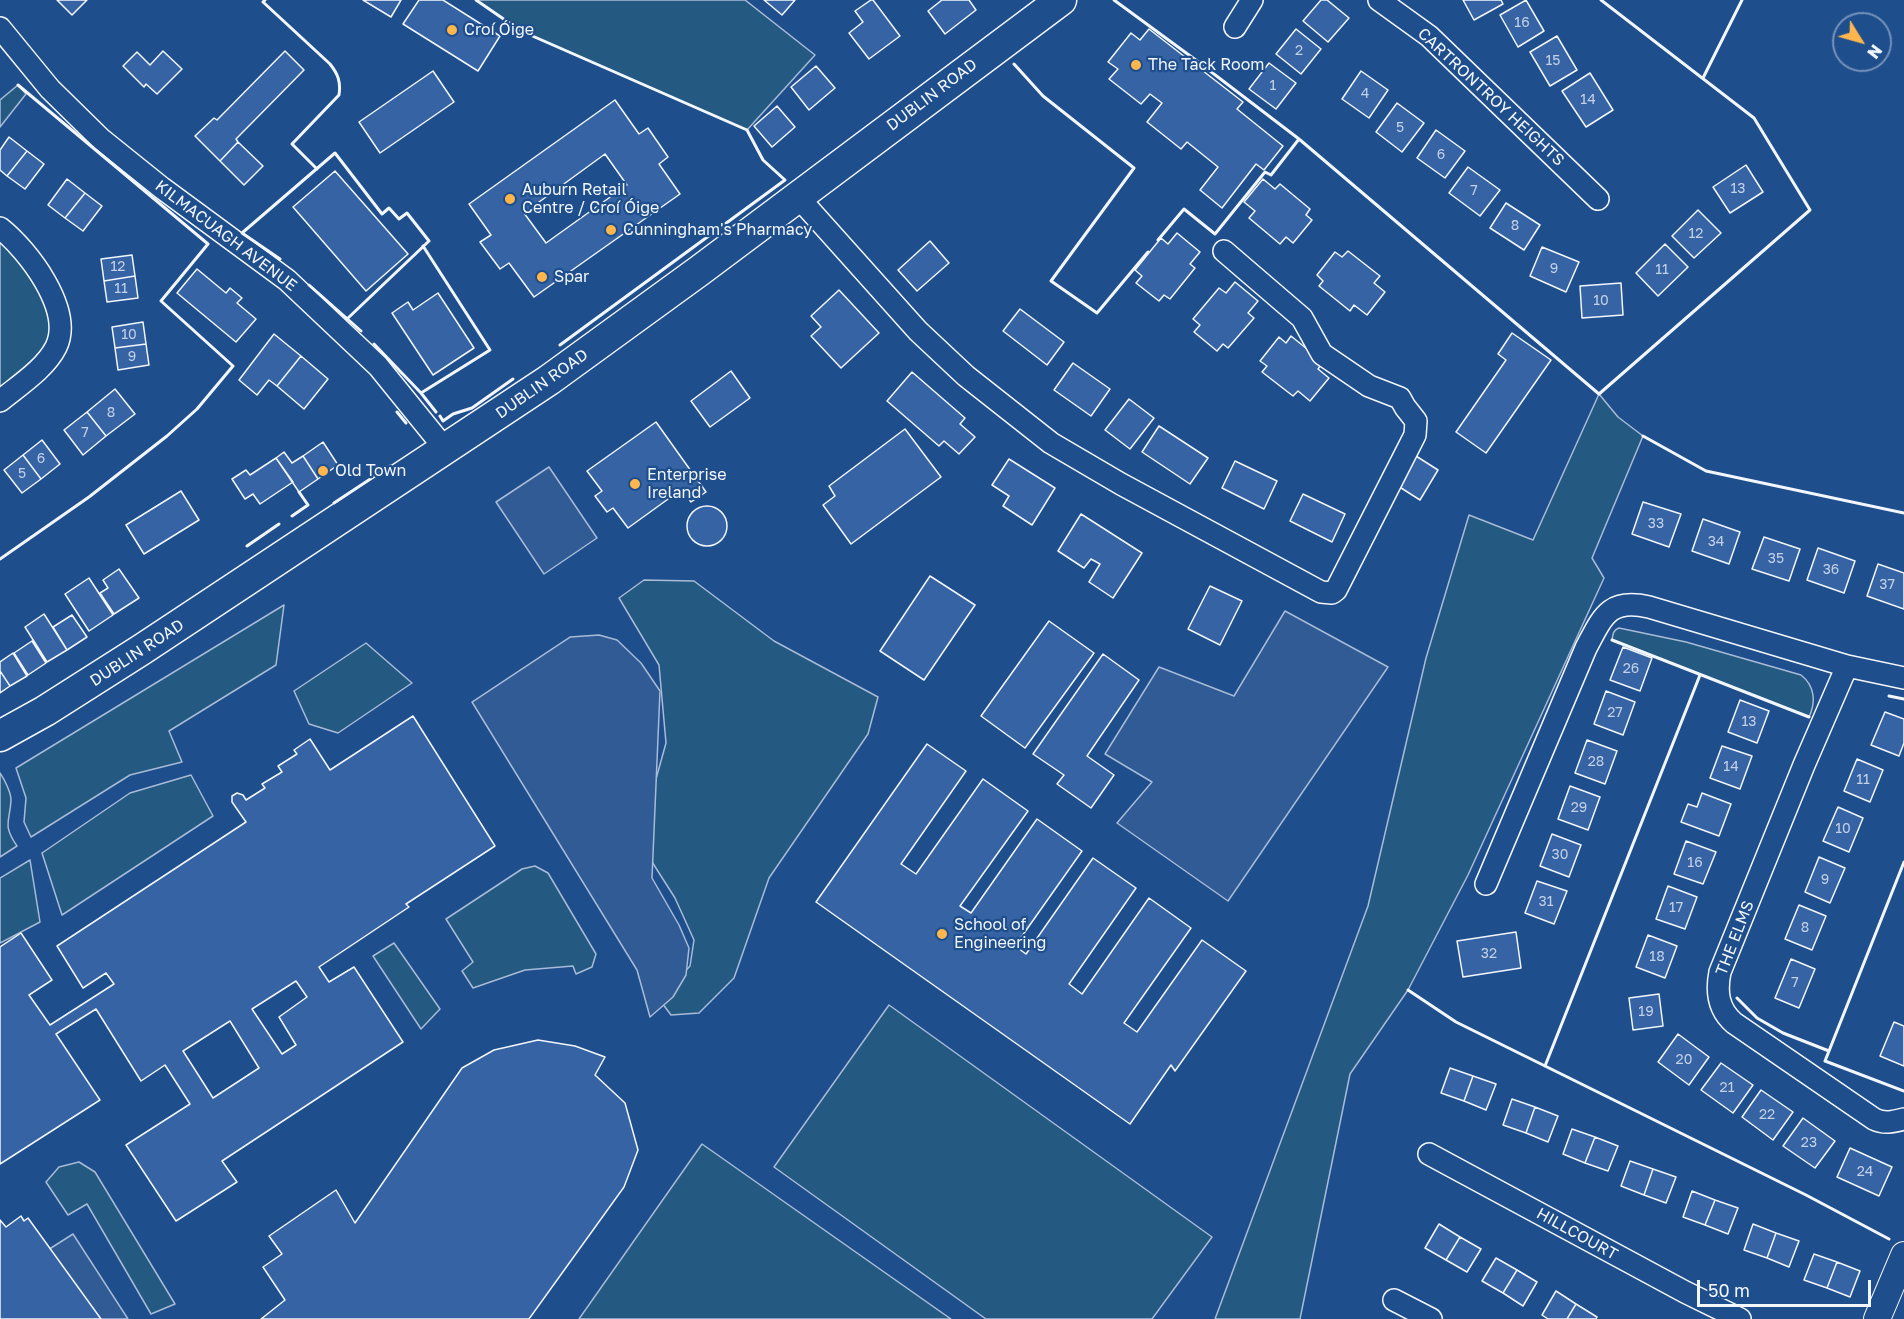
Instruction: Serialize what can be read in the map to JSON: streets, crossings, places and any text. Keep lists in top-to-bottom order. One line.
{"streets":{"main road":["DUBLIN ROAD"],"street":["CARTRONTROY HEIGHTS","KILMACUAGH AVENUE","THE ELMS","HILLCOURT"]},"crossings":[["DUBLIN ROAD","KILMACUAGH AVENUE"]],"places":["Croí Óige","The Tack Room","Auburn Retail Centre / Croí Óige","Cunningham's Pharmacy","Spar","Old Town","Enterprise Ireland","School of Engineering"],"house_numbers":["16","2","15","1","4","14","5","6","13","7","8","12","12","9","11","11","10","10","9","8","7","6","5","33","34","35","36","37","26","27","13","28","14","11","29","10","30","16","9","31","17","8","32","18","7","19","20","21","22","23","24"],"scale_bar":"50 m","north":"bottom right"}
